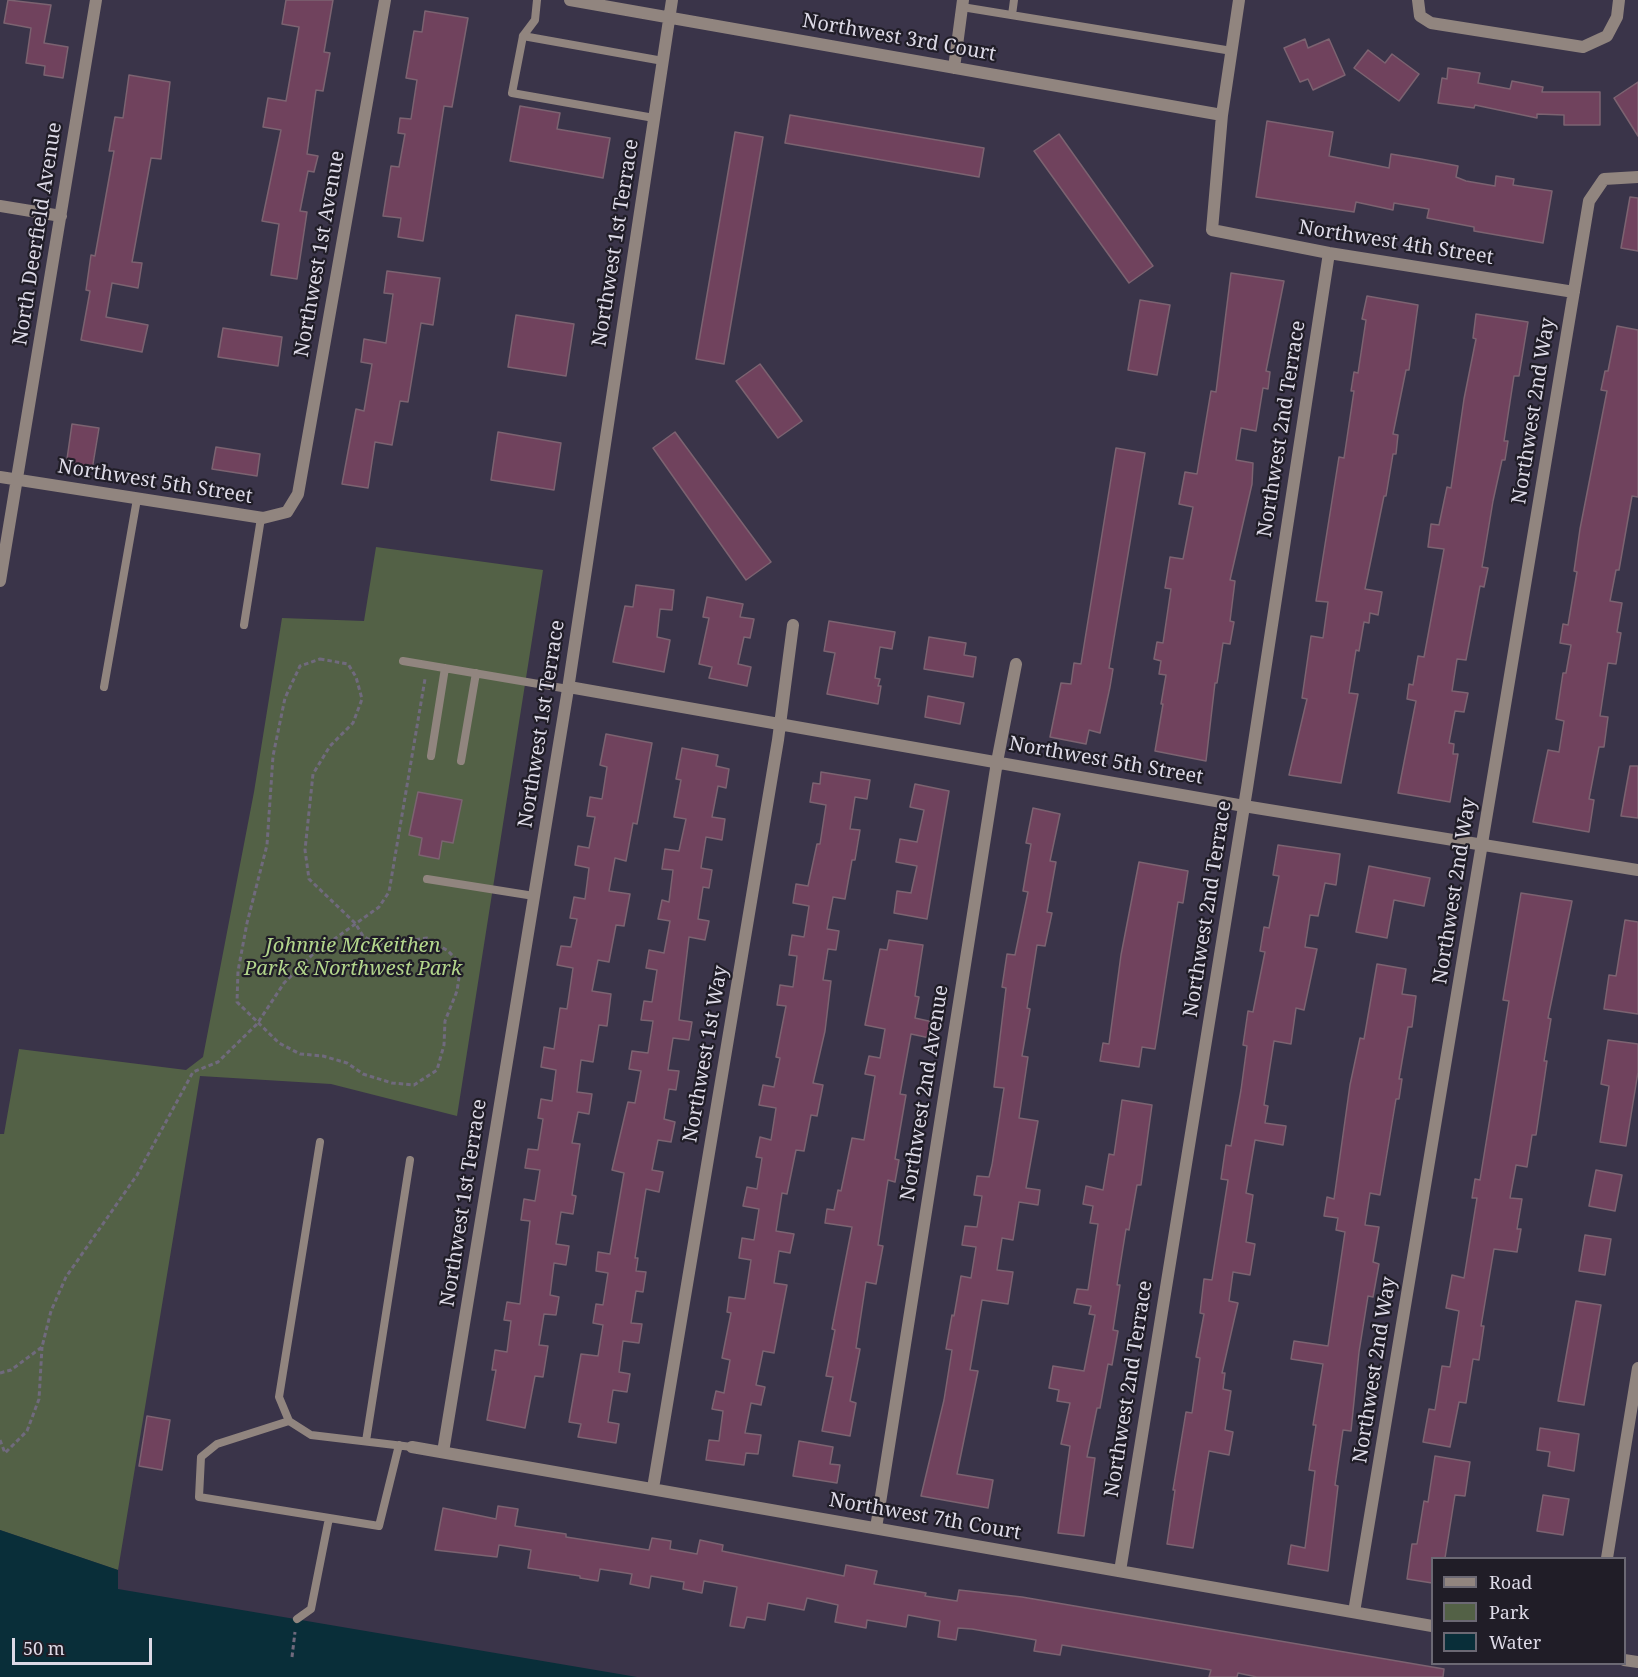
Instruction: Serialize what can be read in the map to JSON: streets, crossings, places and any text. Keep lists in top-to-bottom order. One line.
{"streets":{"street":["Northwest 3rd Court","North Deerfield Avenue","Northwest 1st Terrace","Northwest 4th Street","Northwest 1st Avenue","Northwest 2nd Way","Northwest 2nd Terrace","Northwest 5th Street","Northwest 1st Way","Northwest 2nd Avenue","Northwest 7th Court"]},"crossings":[["Northwest 3rd Court","Northwest 1st Terrace"],["Northwest 3rd Court","Northwest 4th Street"],["North Deerfield Avenue","Northwest 5th Street"],["Northwest 1st Terrace","Northwest 5th Street"],["Northwest 1st Terrace","Northwest 7th Court"],["Northwest 4th Street","Northwest 2nd Way"],["Northwest 4th Street","Northwest 2nd Terrace"],["Northwest 1st Avenue","Northwest 5th Street"],["Northwest 2nd Way","Northwest 5th Street"],["Northwest 2nd Way","Northwest 7th Court"],["Northwest 2nd Terrace","Northwest 5th Street"],["Northwest 2nd Terrace","Northwest 7th Court"],["Northwest 5th Street","Northwest 1st Way"],["Northwest 5th Street","Northwest 2nd Avenue"],["Northwest 1st Way","Northwest 7th Court"],["Northwest 2nd Avenue","Northwest 7th Court"]],"parks":["Johnnie McKeithen Park & Northwest Park"],"legend":["Road","Park","Water"],"scale_bar":"50 m"}
